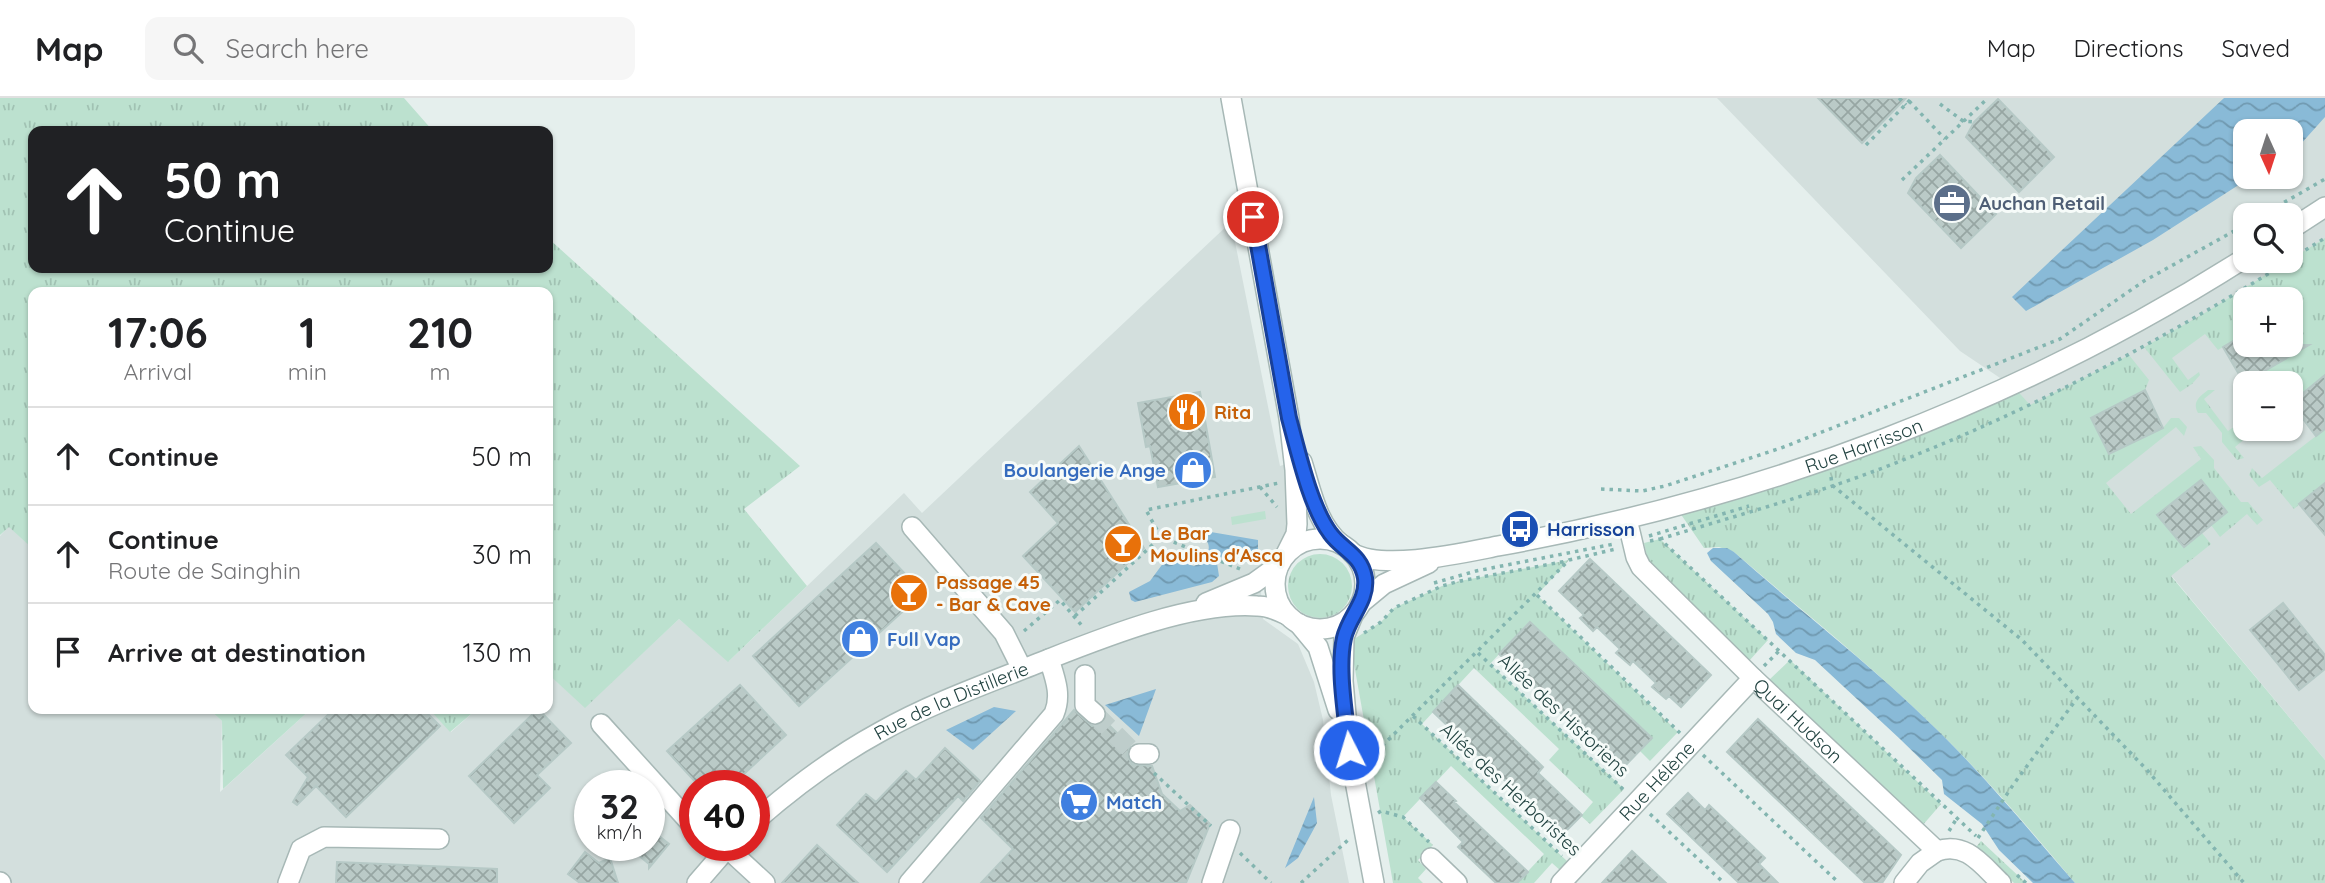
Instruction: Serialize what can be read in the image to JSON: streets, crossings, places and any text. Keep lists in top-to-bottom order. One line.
{"streets":{"street":["Rue Harrisson","Rue de la Distillerie","Quai Hudson","Rue Hélène"],"path":["Allée des Historiens","Allée des Herboristes"]},"crossings":[["Rue Harrisson","Rue de la Distillerie"],["Rue Harrisson","Quai Hudson"],["Allée des Historiens","Rue Hélène"],["Quai Hudson","Rue Hélène"],["Rue Hélène","Allée des Herboristes"]],"places":{"office":["Auchan Retail"],"restaurant":["Rita"],"shop":["Boulangerie Ange","Full Vap"],"bus stop":["Harrisson"],"bar":["Le Bar Moulins d'Ascq","Passage 45 - Bar & Cave"],"supermarket":["Match"]},"north":"bottom","page":{"header":"Map","search":"Search here","nav":["Map","Directions","Saved"],"map_buttons":["+","−"],"turn":["50 m","Continue"],"eta":["17:06","Arrival","1","min","210","m"],"list":[{"name":"Continue","value":"50 m"},{"name":"Continue","note":"Route de Sainghin","value":"30 m"},{"name":"Arrive at destination","value":"130 m"}],"speed":"32 km/h","limit":"40"}}
